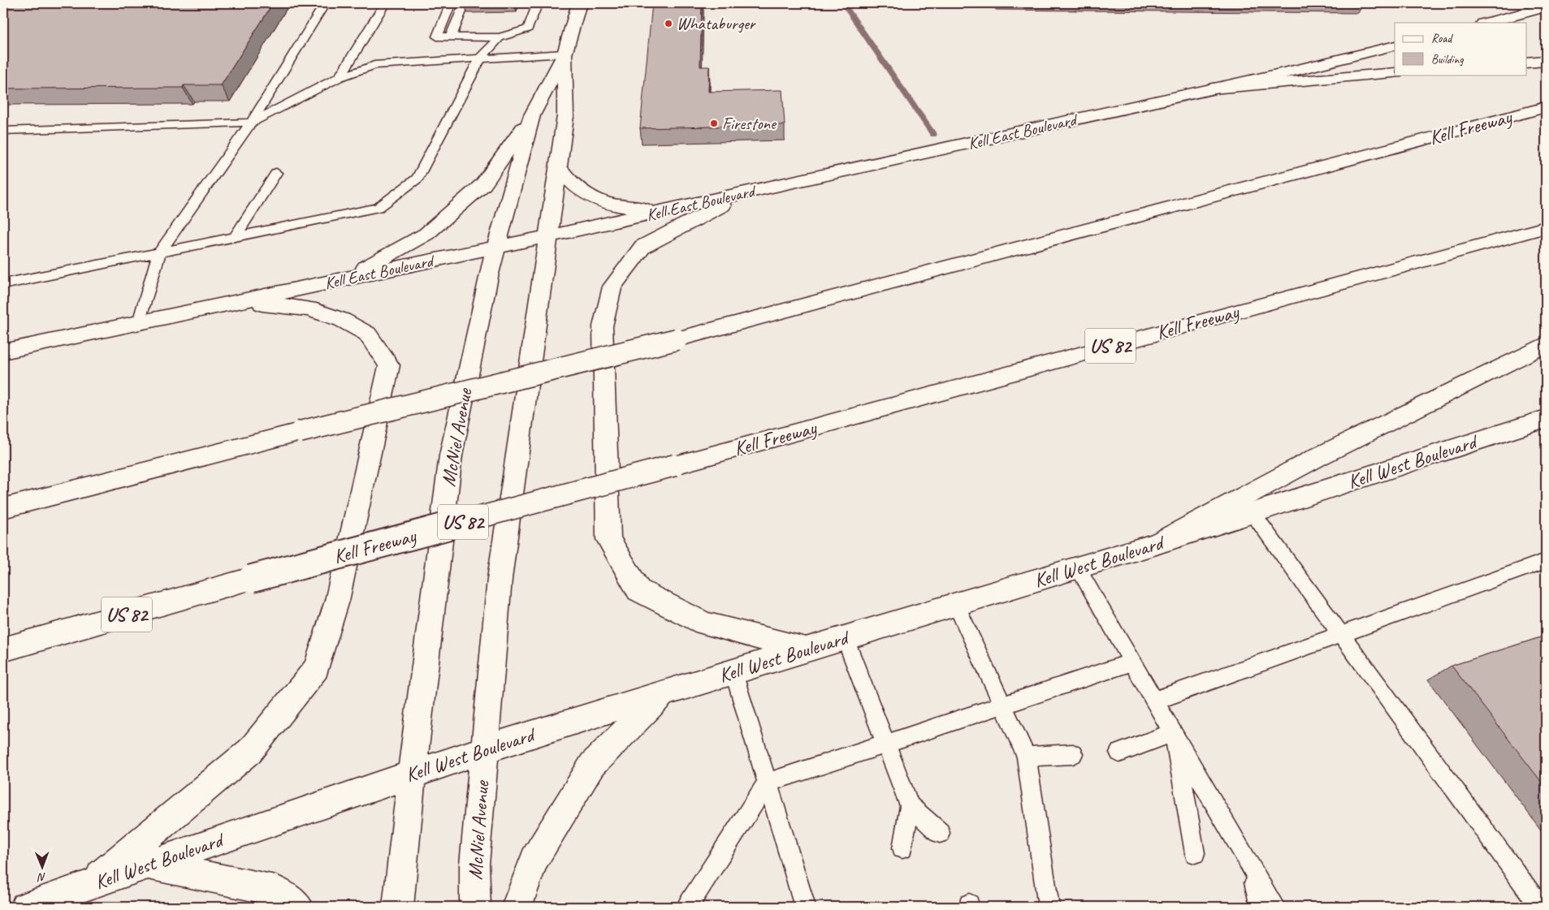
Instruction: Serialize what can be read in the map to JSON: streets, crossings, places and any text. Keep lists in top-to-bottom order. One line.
{"streets":{"main road":["Kell Freeway","Kell East Boulevard","US 82","McNiel Avenue","Kell West Boulevard"]},"crossings":[["Kell East Boulevard","McNiel Avenue"],["McNiel Avenue","Kell West Boulevard"]],"places":["Whataburger","Firestone"],"legend":["Road","Building"],"north":"bottom"}
